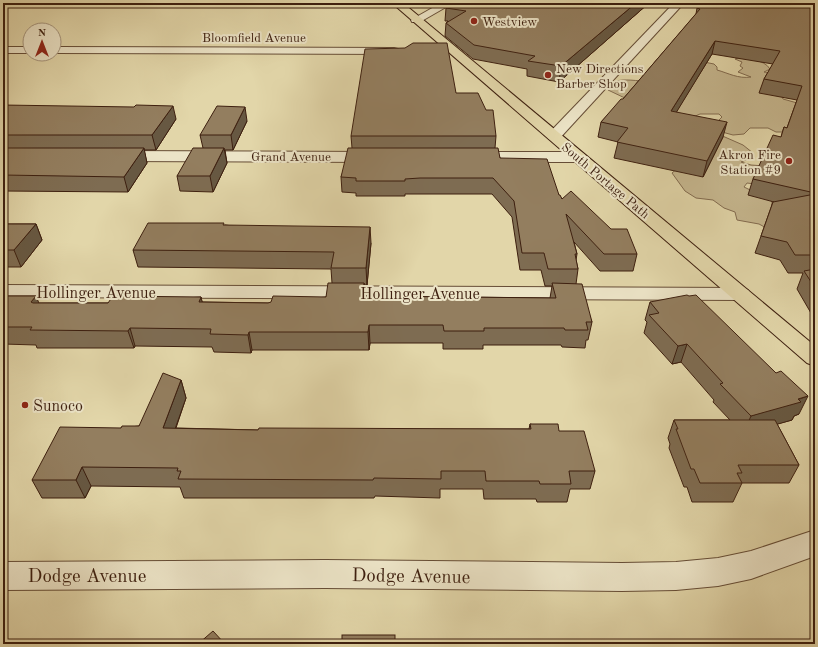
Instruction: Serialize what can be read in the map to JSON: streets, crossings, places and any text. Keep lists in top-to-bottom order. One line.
{"streets":{"main road":["South Portage Path"],"street":["Bloomfield Avenue","Grand Avenue","Hollinger Avenue","Dodge Avenue"]},"crossings":[["South Portage Path","Hollinger Avenue"]],"places":["Westview","New Directions Barber Shop","Akron Fire Station #9","Sunoco"],"north":"top"}
